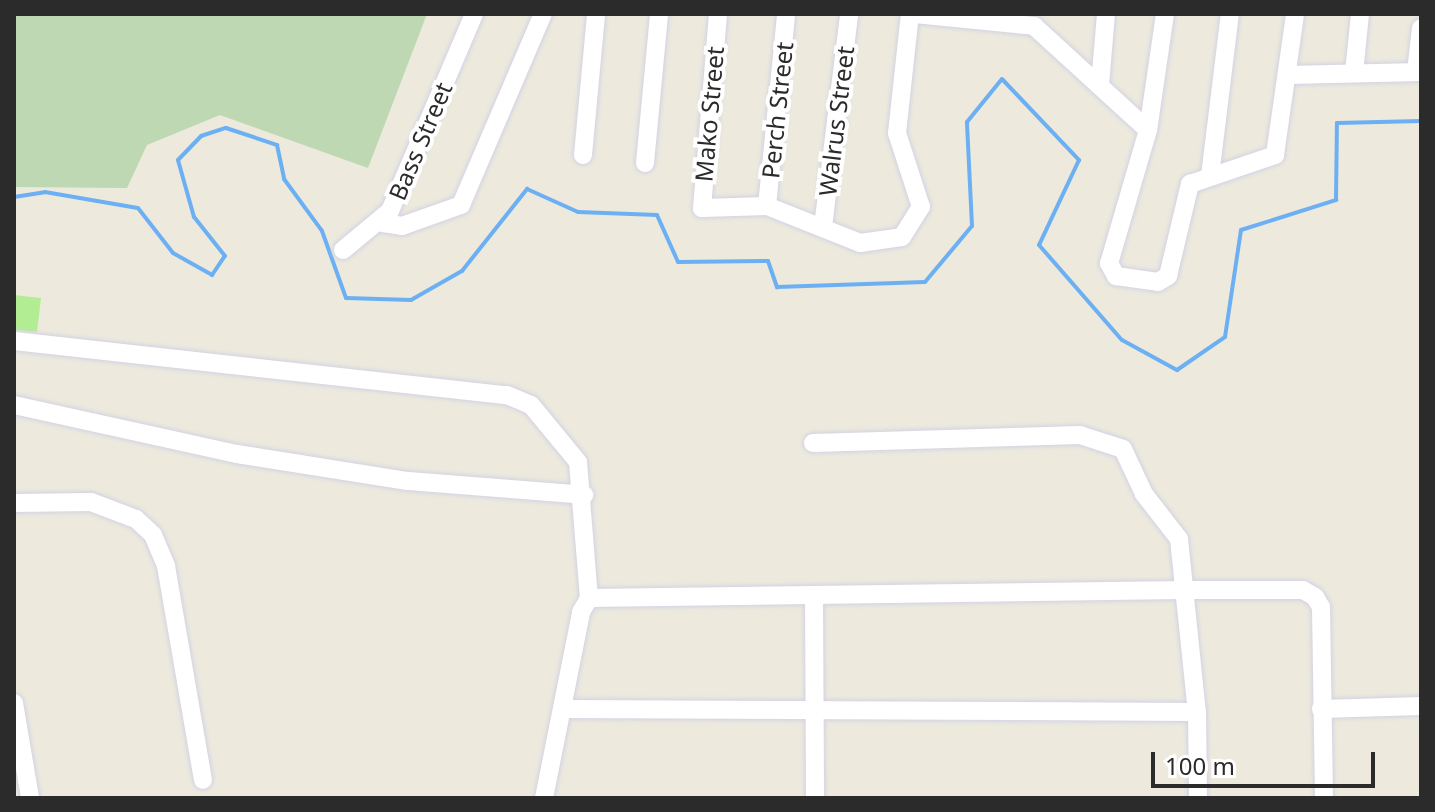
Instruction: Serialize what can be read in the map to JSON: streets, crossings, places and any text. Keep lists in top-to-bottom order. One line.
{"streets":{"street":["Perch Street","Mako Street","Walrus Street","Bass Street"]},"crossings":[["Perch Street","Mako Street"]],"scale_bar":"100 m"}
